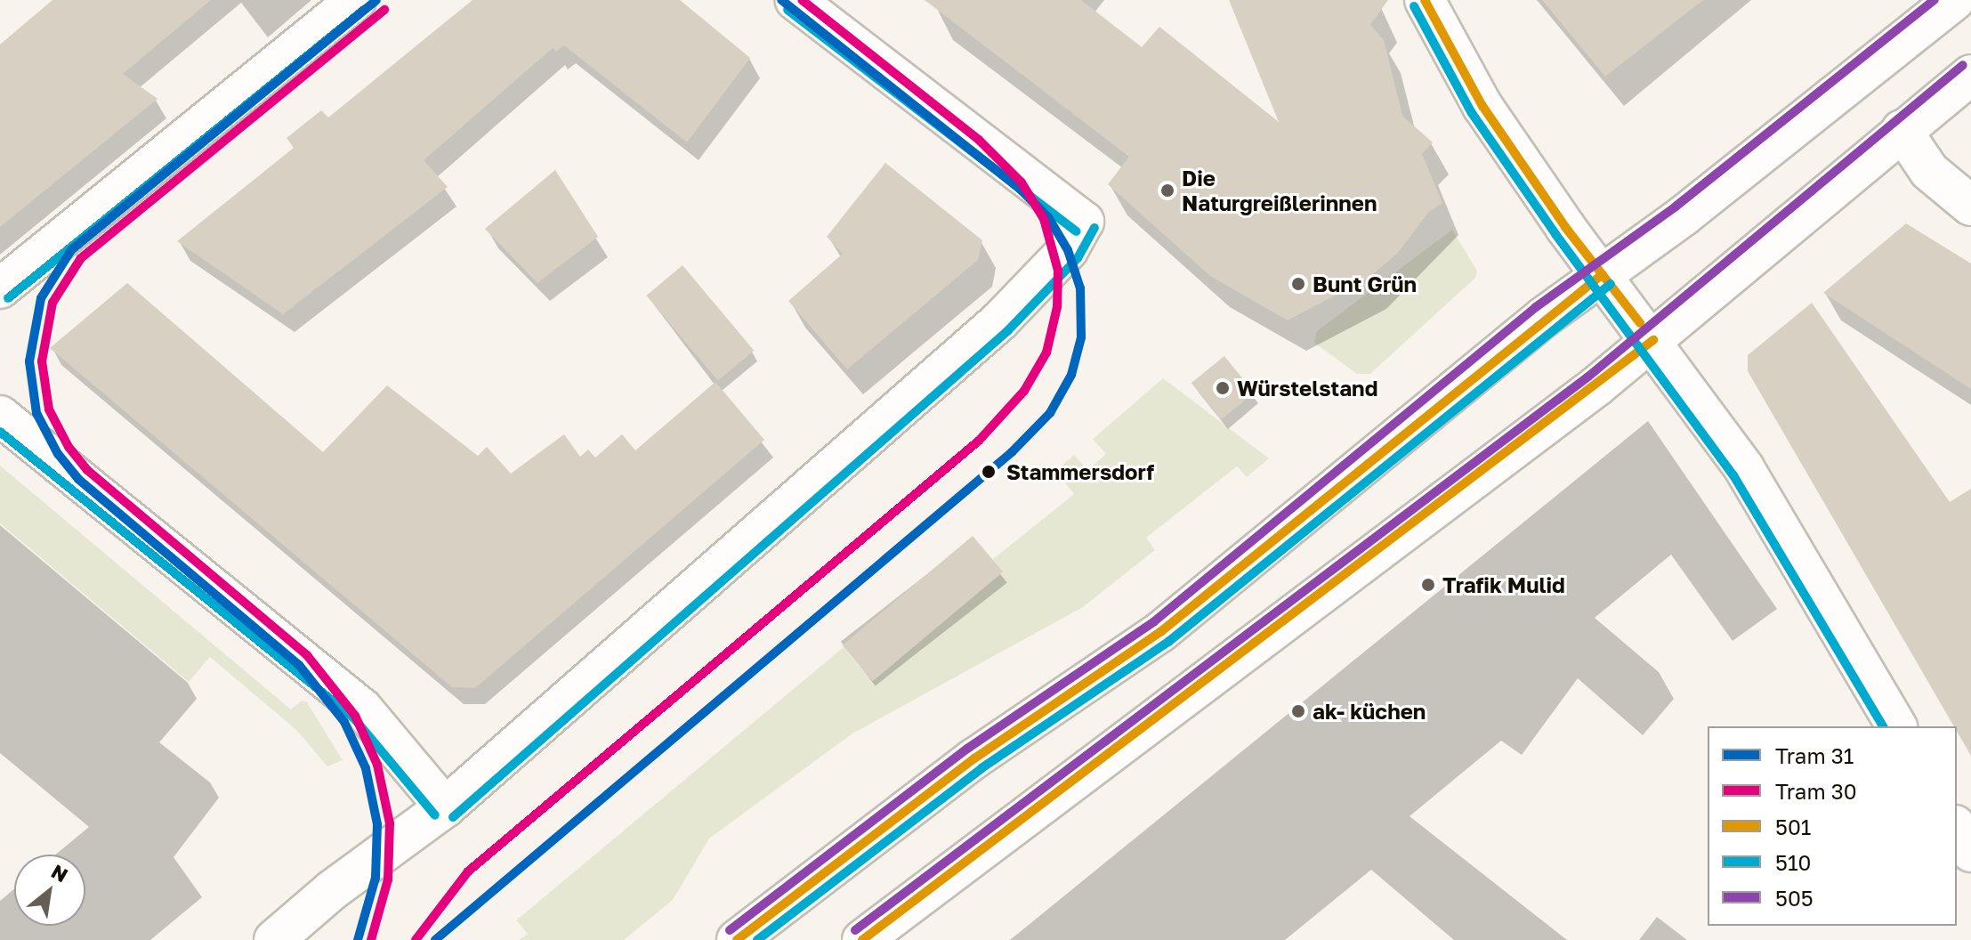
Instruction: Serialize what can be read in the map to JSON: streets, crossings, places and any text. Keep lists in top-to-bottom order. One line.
{"places":["Die Naturgreißlerinnen","Bunt Grün","Würstelstand","Stammersdorf","Trafik Mulid","ak- küchen"],"lines":["tram line 31","tram line 30","transit line 501","transit line 505","transit line 510"],"legend":["Tram 31","Tram 30","501","510","505"],"north":"top right"}
